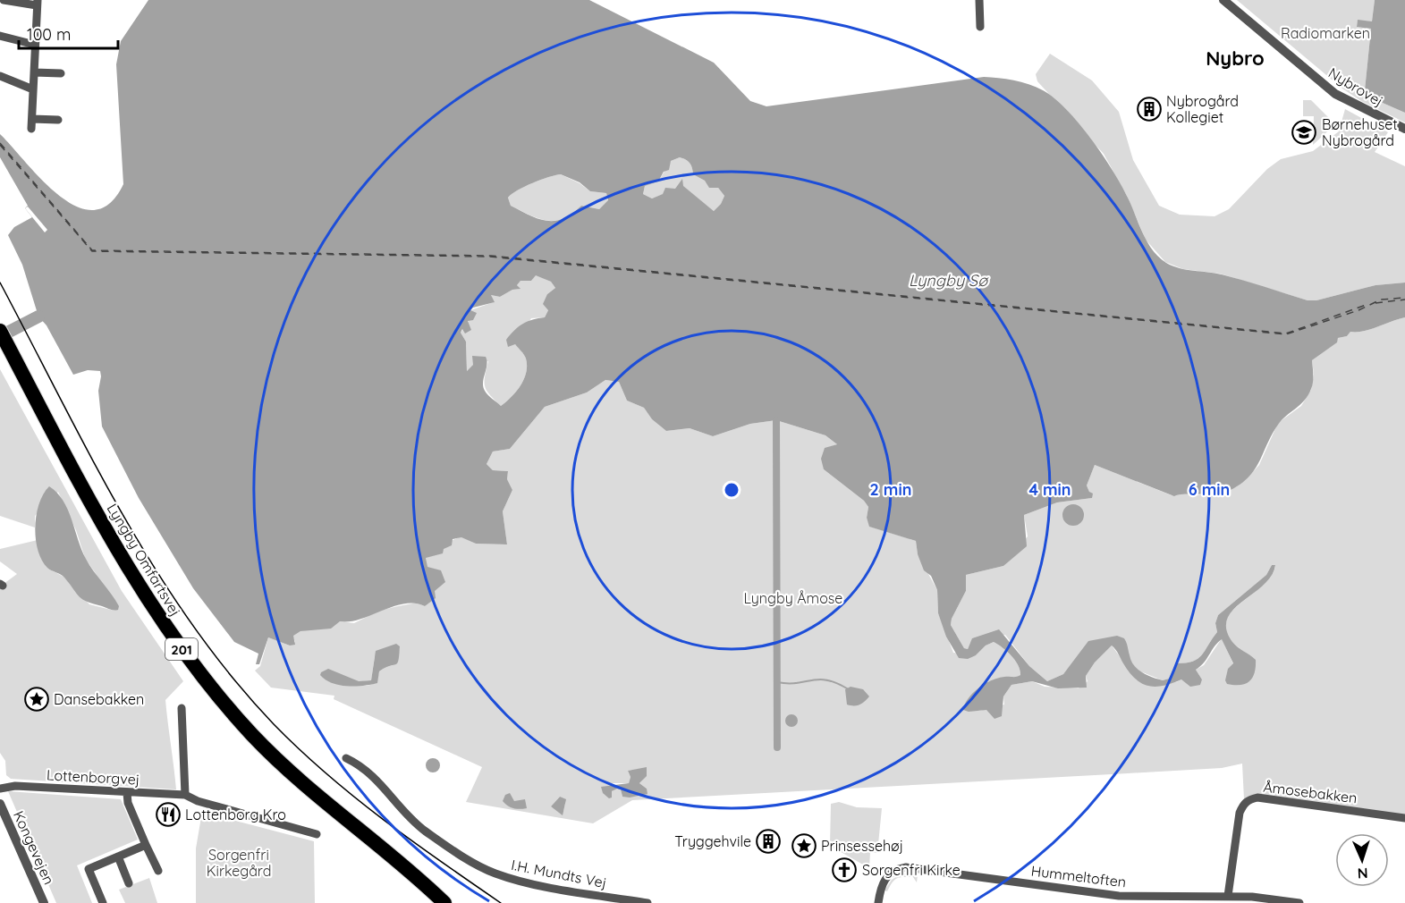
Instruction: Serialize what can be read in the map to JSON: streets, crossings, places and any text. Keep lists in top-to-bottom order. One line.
{"streets":{"highway":["Lyngby Omfartsvej","201"],"street":["Nybrovej","Lottenborgvej","Åmosebakken","Kongevejen","I.H. Mundts Vej","Hummeltoften"]},"crossings":[["Åmosebakken","Hummeltoften"]],"districts":["Nybro"],"water":["Lyngby Sø"],"parks":["Radiomarken","Lyngby Åmose","Sorgenfri Kirkegård"],"places":{"building":["Nybrogård Kollegiet","Tryggehvile"],"school or university":["Børnehuset Nybrogård"],"place":["Dansebakken","Prinsessehøj"],"restaurant":["Lottenborg Kro"],"church":["Sorgenfri Kirke"]},"scale_bar":"100 m","north":"bottom","rings":["2 min","4 min","6 min"]}
